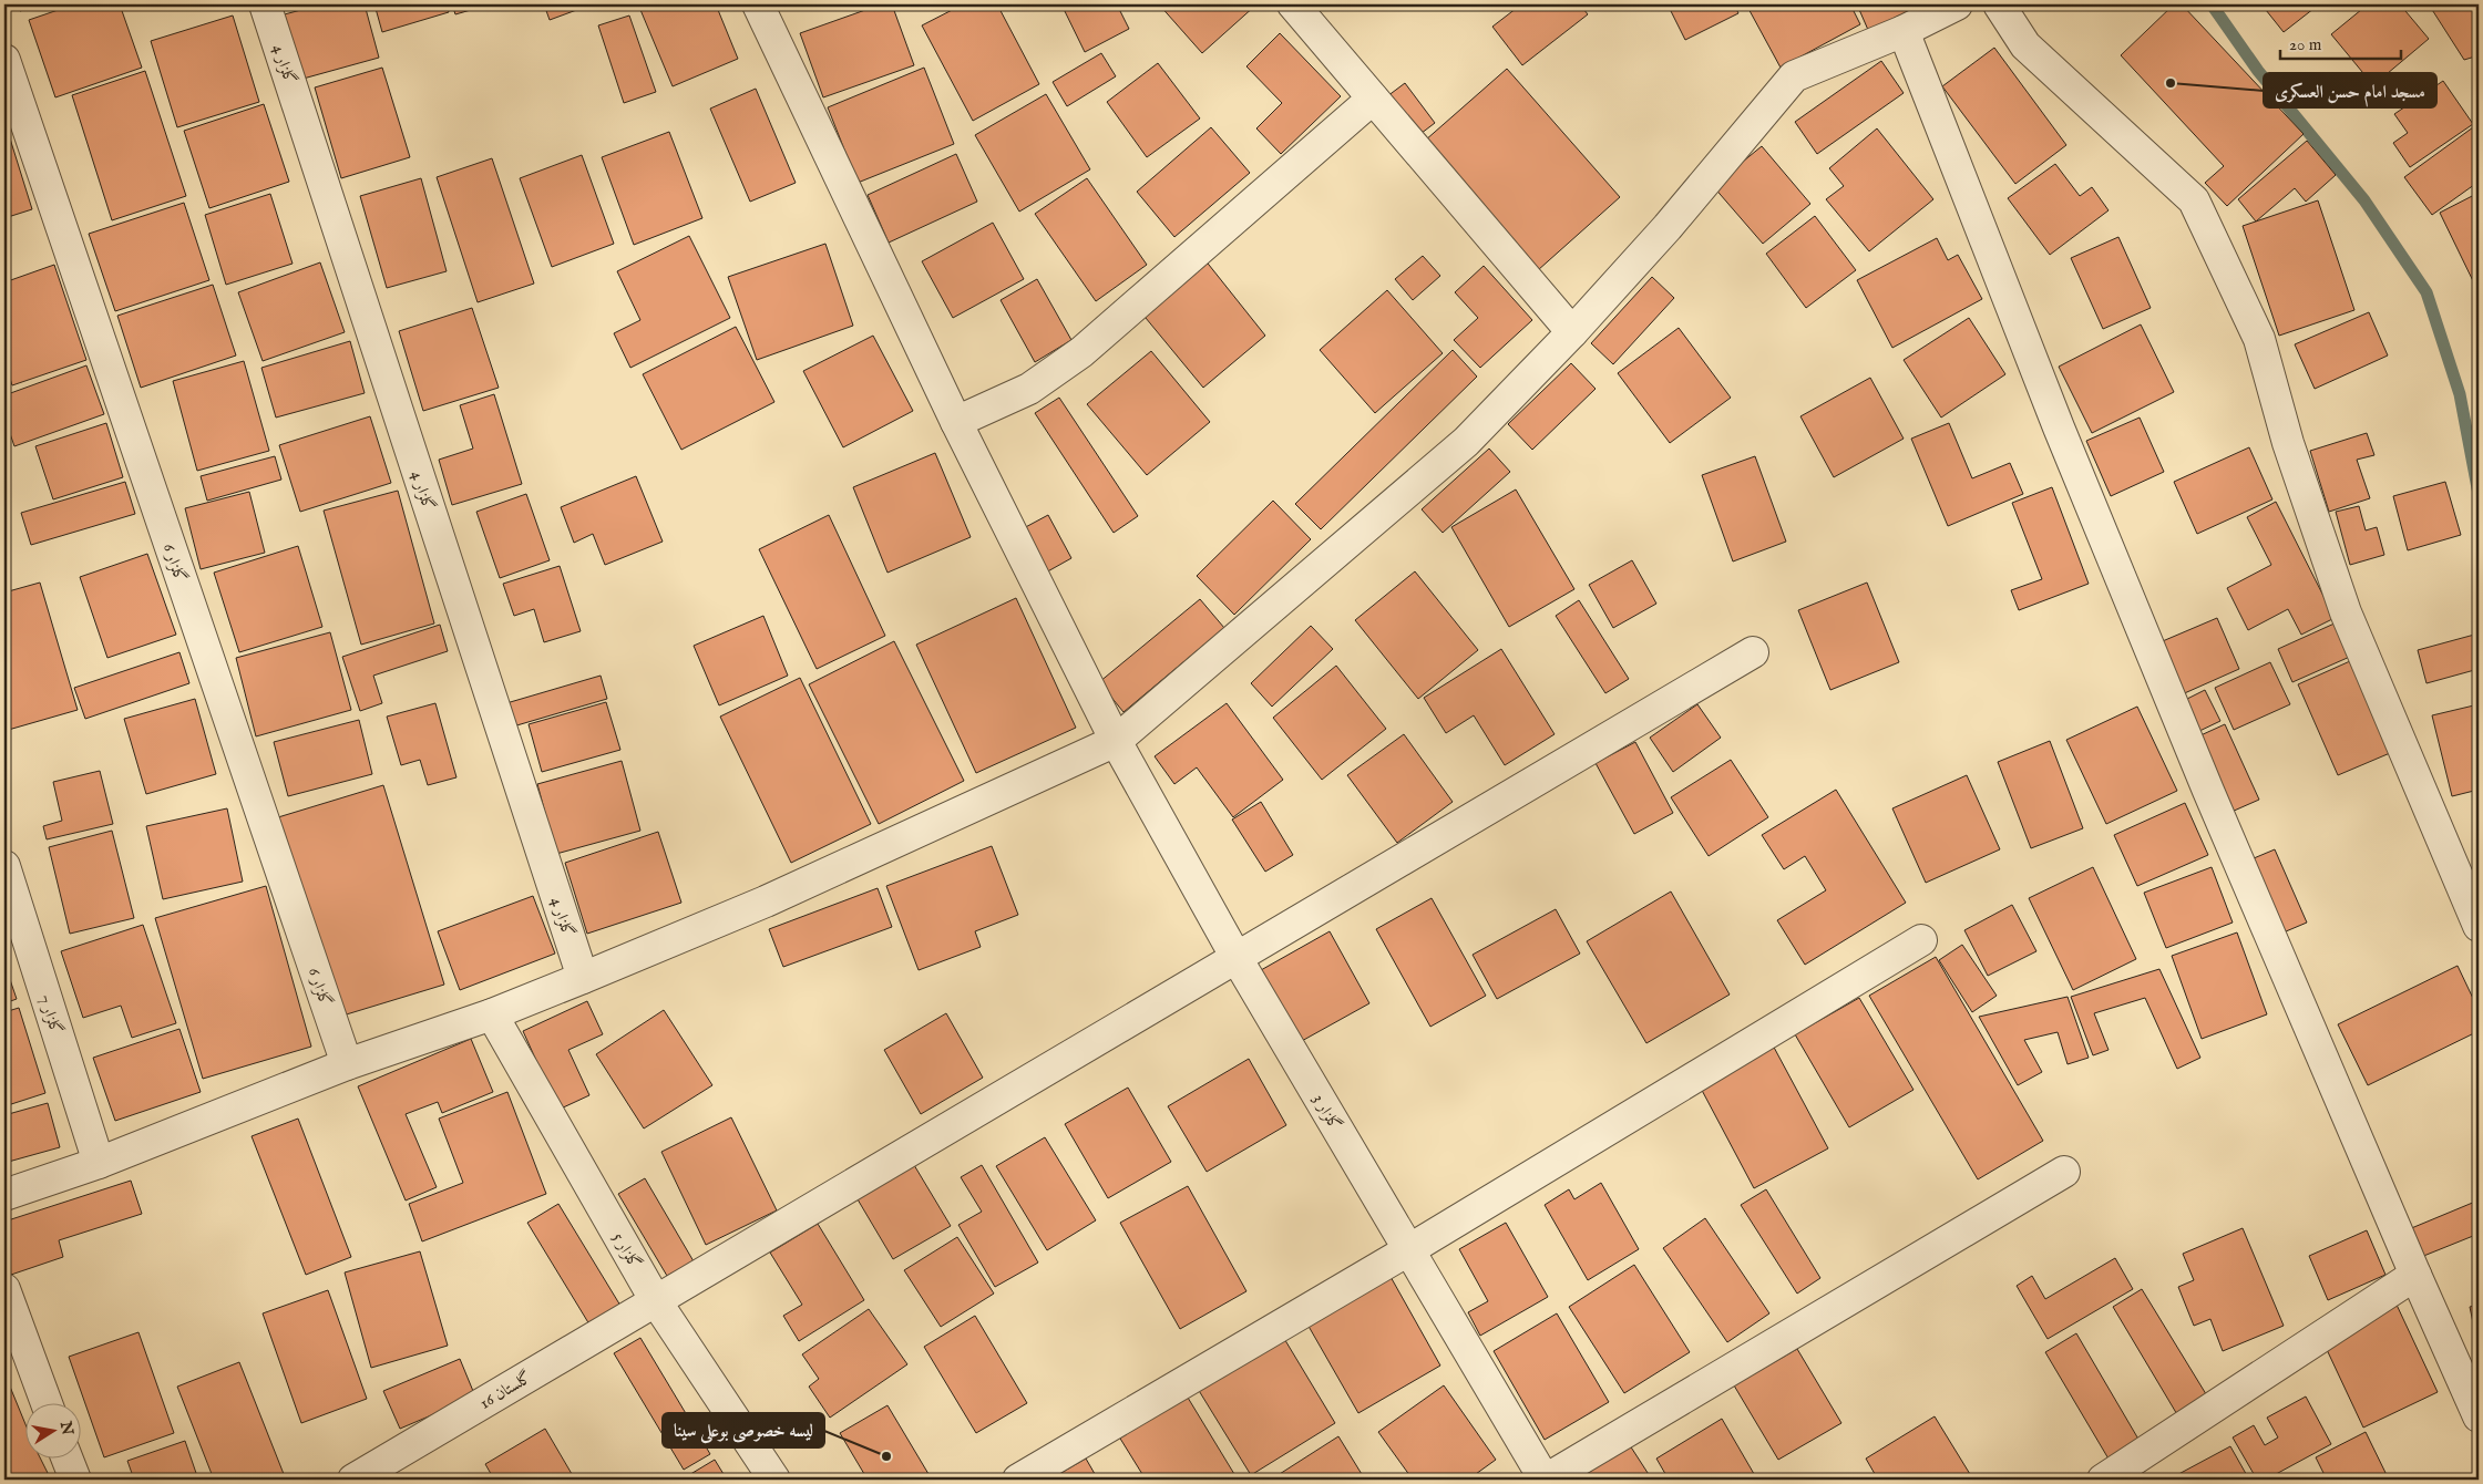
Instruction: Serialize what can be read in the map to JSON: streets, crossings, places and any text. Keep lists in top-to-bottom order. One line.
{"streets":{"street":["گلزار 4","گلزار 6","گلزار 7","گلزار 3","گلزار 5","گلستان 16"]},"crossings":[["گلزار 3","گلستان 16"],["گلزار 5","گلستان 16"]],"places":["مسجد امام حسن العسکری","لیسه خصوصی بوعلی سینا"],"scale_bar":"20 m","north":"right"}
